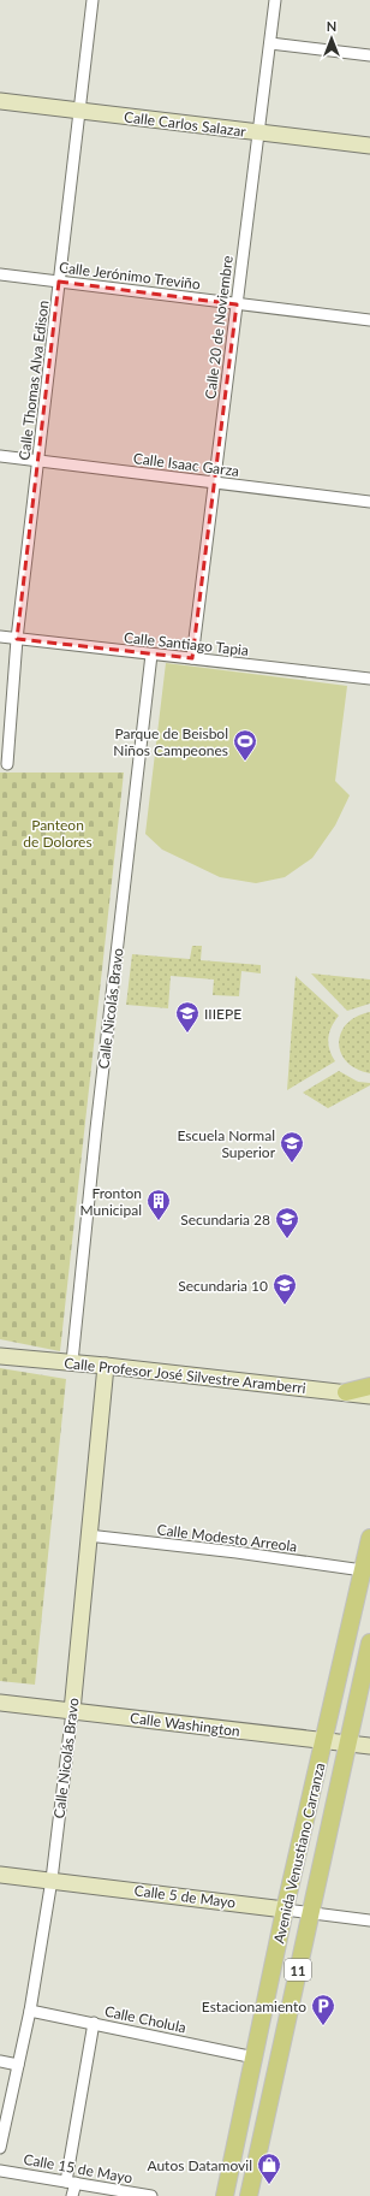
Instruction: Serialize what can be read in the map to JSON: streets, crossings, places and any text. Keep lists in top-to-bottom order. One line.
{"streets":{"main road":["Avenida Venustiano Carranza","11"],"street":["Calle Carlos Salazar","Calle Jerónimo Treviño","Calle 20 de Noviembre","Calle Thomas Alva Edison","Calle Isaac Garza","Calle Santiago Tapia","Calle Nicolás Bravo","Calle Profesor José Silvestre Aramberri","Calle Modesto Arreola","Calle Washington","Calle 5 de Mayo","Calle Cholula","Calle 15 de Mayo"]},"crossings":[["Calle Carlos Salazar","Calle 20 de Noviembre"],["Calle Carlos Salazar","Calle Thomas Alva Edison"],["Calle Jerónimo Treviño","Calle 20 de Noviembre"],["Calle Jerónimo Treviño","Calle Thomas Alva Edison"],["Calle 20 de Noviembre","Calle Isaac Garza"],["Calle 20 de Noviembre","Calle Santiago Tapia"],["Calle Thomas Alva Edison","Calle Isaac Garza"],["Calle Thomas Alva Edison","Calle Santiago Tapia"],["Calle Santiago Tapia","Calle Nicolás Bravo"],["Calle Nicolás Bravo","Calle Profesor José Silvestre Aramberri"],["Calle Nicolás Bravo","Calle Modesto Arreola"],["Calle Nicolás Bravo","Calle Washington"],["Calle Nicolás Bravo","Calle 5 de Mayo"],["Calle Nicolás Bravo","Calle Cholula"],["Calle Modesto Arreola","Avenida Venustiano Carranza"],["Calle Washington","Avenida Venustiano Carranza"],["Avenida Venustiano Carranza","Calle 5 de Mayo"],["Avenida Venustiano Carranza","Calle Cholula"]],"parks":["Panteon de Dolores"],"places":{"sports":["Parque de Beisbol Niños Campeones"],"school or university":["IIIEPE","Escuela Normal Superior","Secundaria 28","Secundaria 10"],"building":["Fronton Municipal"],"parking":["Estacionamiento"],"shop":["Autos Datamovil"]},"north":"top"}
